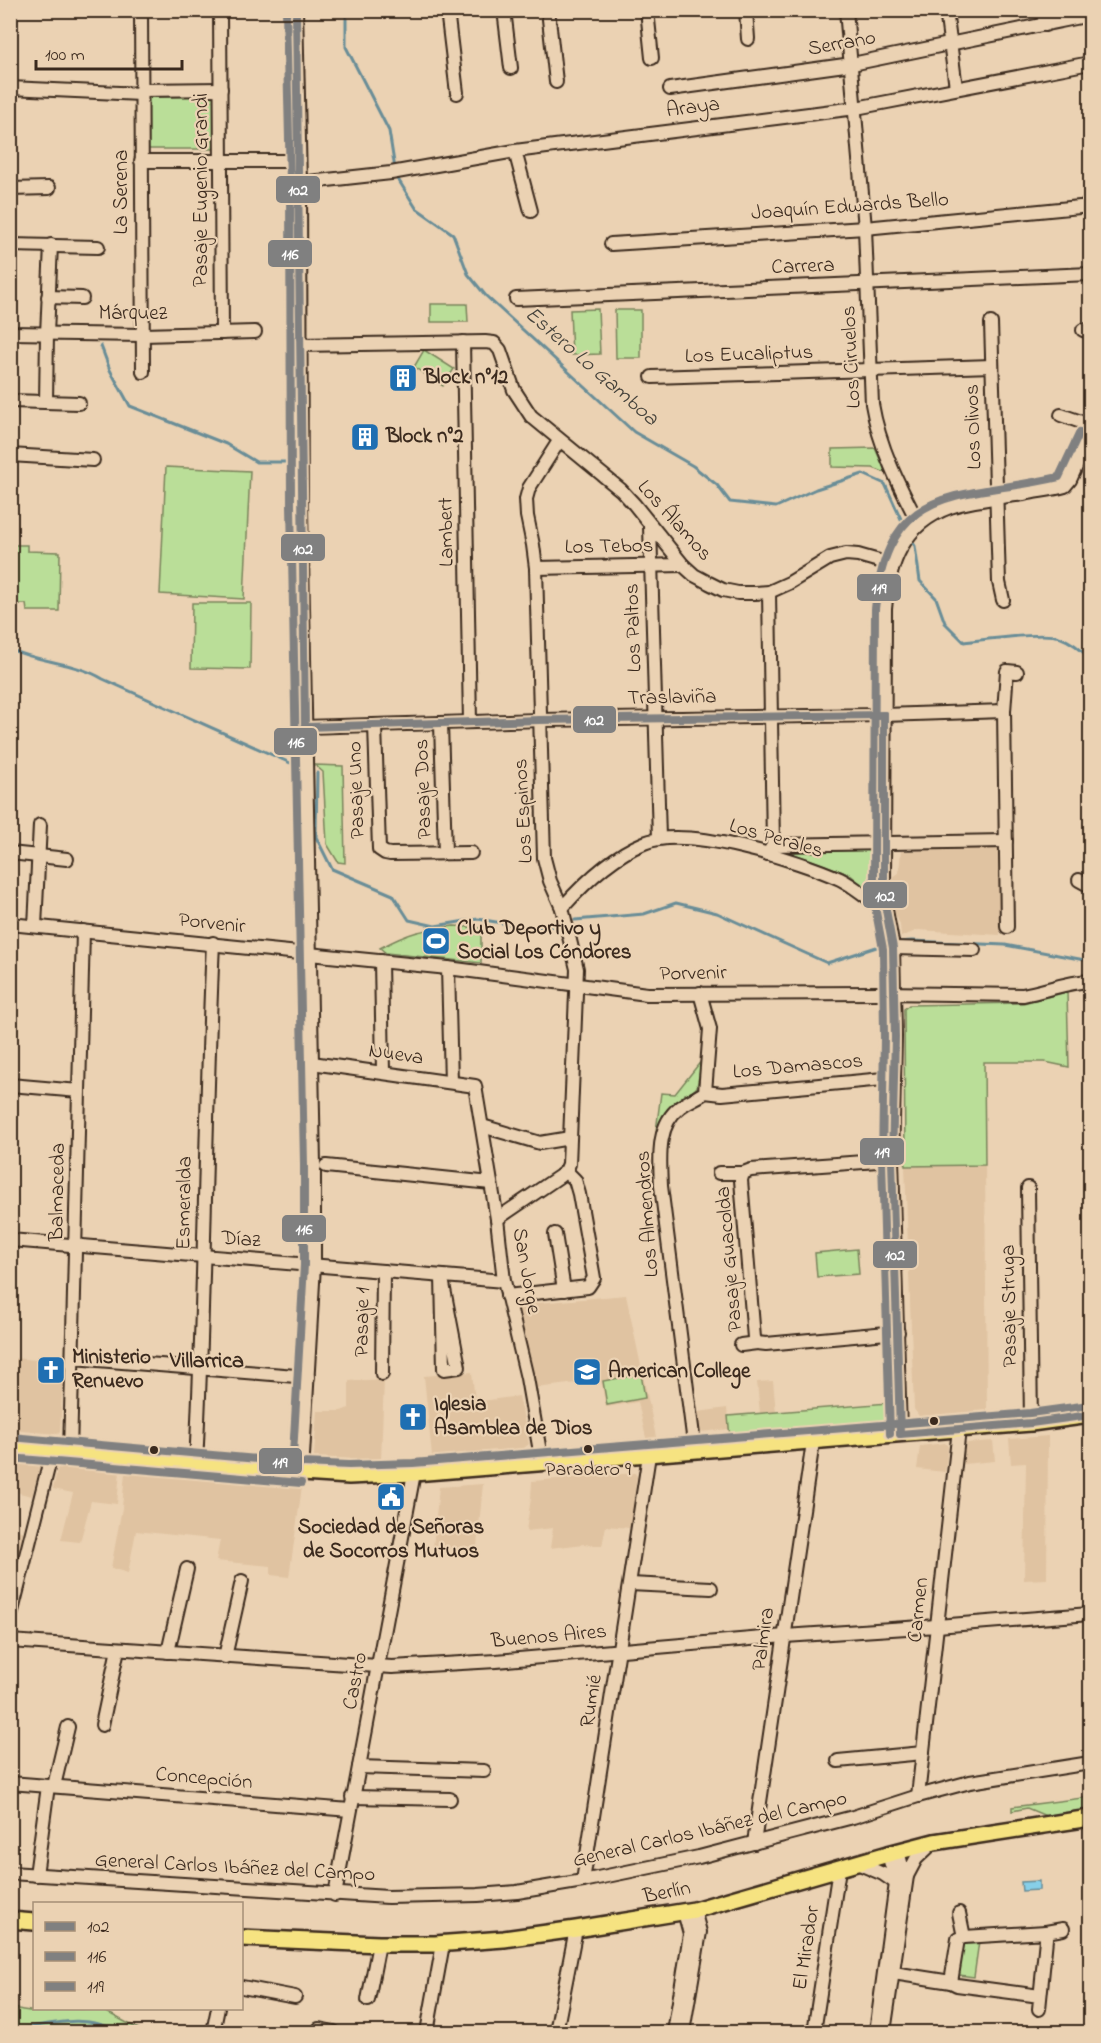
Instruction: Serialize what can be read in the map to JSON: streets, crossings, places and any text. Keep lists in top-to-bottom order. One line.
{"streets":{"main road":["Berlín"],"street":["Serrano","Araya","Pasaje Eugenio Grandi","La Serena","Joaquín Edwards Bello","Carrera","Márquez","Los Eucaliptus","Los Ciruelos","Los Olivos","Los Álamos","Lambert","Los Tebos","Los Paltos","Traslaviña","Pasaje Dos","Pasaje Uno","Los Espinos","Los Perales","Porvenir","Nueva","Los Damascos","Balmaceda","Esmeralda","Los Almendros","Díaz","Pasaje Guacolda","San Jorge","Pasaje Struga","Pasaje 1","Carmen","Buenos Aires","Palmira","Castro","Rumié","Concepción","General Carlos Ibáñez del Campo","El Mirador"]},"crossings":[["Serrano","Los Ciruelos"],["Araya","Los Ciruelos"],["Pasaje Eugenio Grandi","Márquez"],["La Serena","Márquez"],["Joaquín Edwards Bello","Los Ciruelos"],["Carrera","Los Ciruelos"],["Los Eucaliptus","Los Ciruelos"],["Los Eucaliptus","Los Olivos"],["Los Álamos","Lambert"],["Los Álamos","Los Tebos"],["Los Álamos","Los Paltos"],["Los Álamos","Los Espinos"],["Lambert","Traslaviña"],["Los Tebos","Los Paltos"],["Los Tebos","Los Espinos"],["Los Paltos","Traslaviña"],["Los Paltos","Los Perales"],["Traslaviña","Pasaje Dos"],["Traslaviña","Pasaje Uno"],["Traslaviña","Los Espinos"],["Pasaje Dos","Pasaje Uno"],["Los Espinos","Los Perales"],["Los Espinos","Porvenir"],["Porvenir","Balmaceda"],["Porvenir","Esmeralda"],["Nueva","San Jorge"],["Los Damascos","Los Almendros"],["Balmaceda","Díaz"],["Esmeralda","Díaz"],["Díaz","San Jorge"],["Díaz","Pasaje 1"],["Carmen","Buenos Aires"],["Carmen","General Carlos Ibáñez del Campo"],["Buenos Aires","Palmira"],["Buenos Aires","Castro"],["Buenos Aires","Rumié"],["Palmira","General Carlos Ibáñez del Campo"],["Castro","Concepción"],["Castro","General Carlos Ibáñez del Campo"],["Rumié","General Carlos Ibáñez del Campo"],["Berlín","El Mirador"]],"districts":["Villarrica"],"water":["Estero Lo Gamboa"],"places":{"building":["Block n°12","Block n°2"],"sports":["Club Deportivo y Social Los Cóndores"],"church":["Ministerio Renuevo","Iglesia Asamblea de Dios"],"school or university":["American College"],"other":["Paradero 9"],"public building":["Sociedad de Señoras de Socorros Mutuos"]},"lines":["transit line 102","transit line 116","transit line 119"],"legend":["102","116","119"],"scale_bar":"100 m"}
